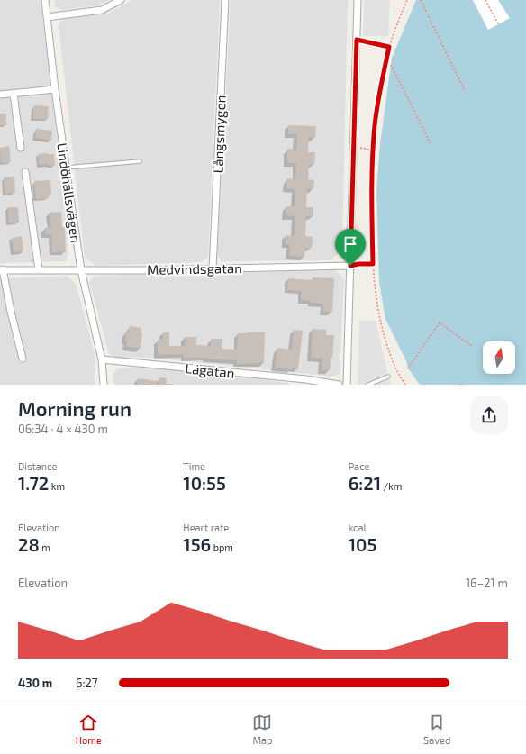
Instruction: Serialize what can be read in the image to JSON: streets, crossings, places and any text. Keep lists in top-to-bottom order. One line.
{"streets":{"street":["Långsmygen","Lindöhällsvägen","Medvindsgatan","Lägatan"]},"crossings":[["Långsmygen","Medvindsgatan"],["Lindöhällsvägen","Medvindsgatan"],["Lindöhällsvägen","Lägatan"]],"north":"top","page":{"heading":["Morning run","06:34 · 4 × 430 m"],"stats":[["Distance","1.72 km"],["Time","10:55"],["Pace","6:21 /km"],["Elevation","28 m"],["Heart rate","156 bpm"],["kcal","105"]],"chart":["Elevation","16–21 m"],"list":[{"name":"430 m","note":"6:27"}],"tabs":["Home","Map","Saved"]}}
